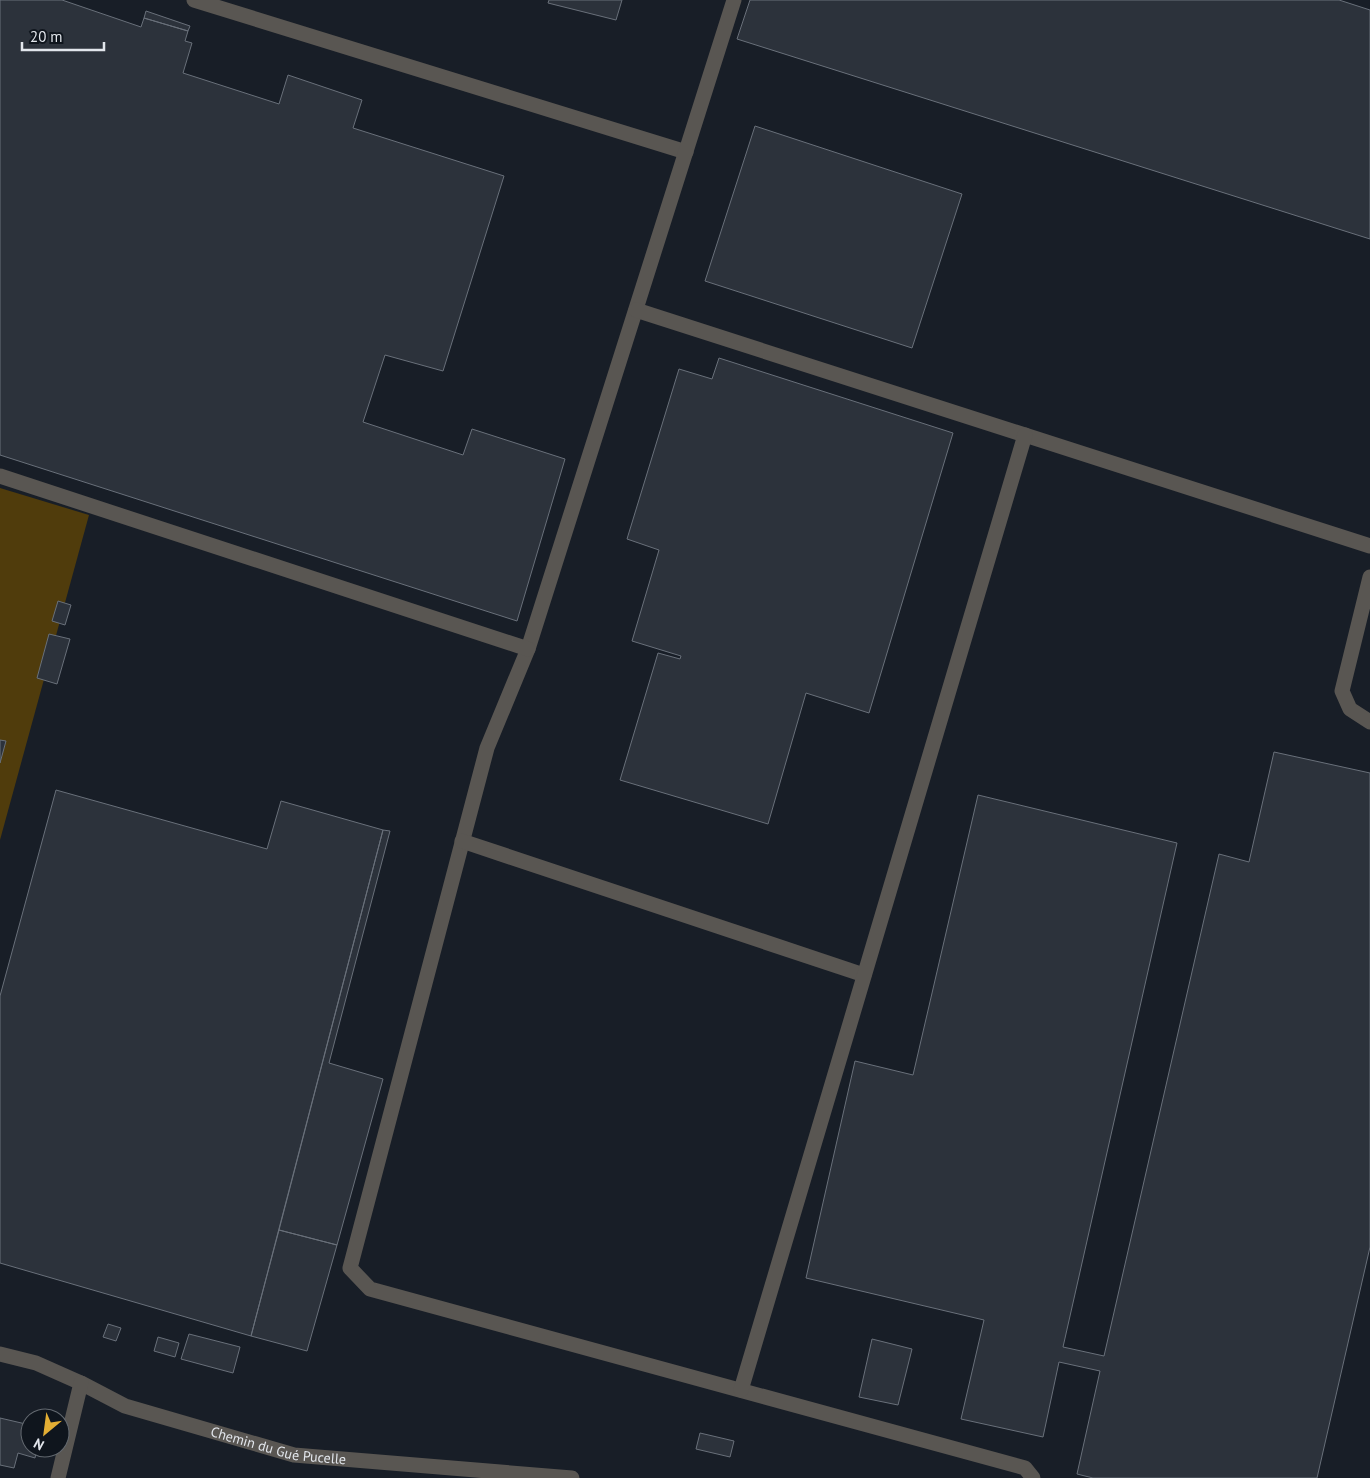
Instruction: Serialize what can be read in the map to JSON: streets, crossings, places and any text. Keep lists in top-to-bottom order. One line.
{"streets":{"street":["Chemin du Gué Pucelle"]},"scale_bar":"20 m","north":"bottom left"}
